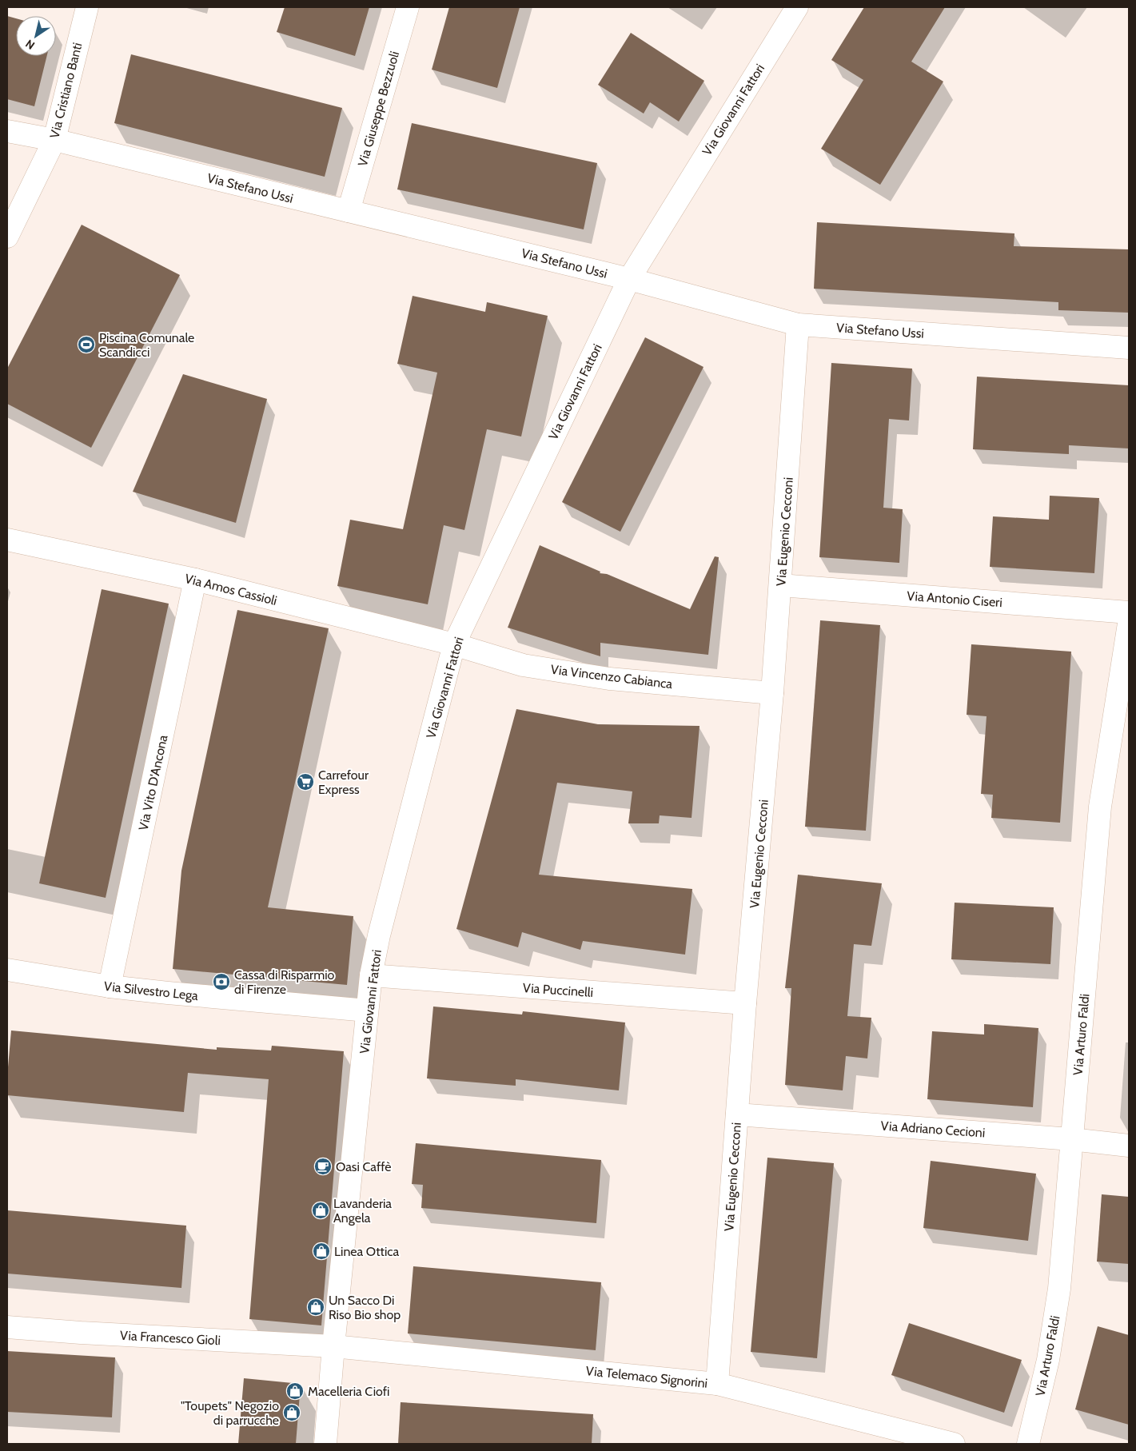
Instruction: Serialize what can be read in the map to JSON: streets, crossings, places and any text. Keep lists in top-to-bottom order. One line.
{"streets":{"street":["Via Cristiano Banti","Via Giuseppe Bezzuoli","Via Giovanni Fattori","Via Stefano Ussi","Via Eugenio Cecconi","Via Amos Cassioli","Via Antonio Ciseri","Via Vincenzo Cabianca","Via Vito D'Ancona","Via Puccinelli","Via Silvestro Lega","Via Arturo Faldi","Via Adriano Cecioni","Via Francesco Gioli","Via Telemaco Signorini"]},"crossings":[["Via Cristiano Banti","Via Stefano Ussi"],["Via Giuseppe Bezzuoli","Via Stefano Ussi"],["Via Giovanni Fattori","Via Stefano Ussi"],["Via Giovanni Fattori","Via Amos Cassioli"],["Via Giovanni Fattori","Via Vincenzo Cabianca"],["Via Giovanni Fattori","Via Puccinelli"],["Via Giovanni Fattori","Via Silvestro Lega"],["Via Giovanni Fattori","Via Francesco Gioli"],["Via Giovanni Fattori","Via Telemaco Signorini"],["Via Stefano Ussi","Via Eugenio Cecconi"],["Via Eugenio Cecconi","Via Antonio Ciseri"],["Via Eugenio Cecconi","Via Vincenzo Cabianca"],["Via Eugenio Cecconi","Via Puccinelli"],["Via Eugenio Cecconi","Via Adriano Cecioni"],["Via Eugenio Cecconi","Via Telemaco Signorini"],["Via Amos Cassioli","Via Vincenzo Cabianca"],["Via Amos Cassioli","Via Vito D'Ancona"],["Via Vito D'Ancona","Via Silvestro Lega"],["Via Arturo Faldi","Via Adriano Cecioni"],["Via Francesco Gioli","Via Telemaco Signorini"]],"places":{"sports":["Piscina Comunale Scandicci"],"supermarket":["Carrefour Express"],"bank":["Cassa di Risparmio di Firenze"],"cafe":["Oasi Caffè"],"shop":["Lavanderia Angela","Linea Ottica","Un Sacco Di Riso Bio shop","Macelleria Ciofi","\"Toupets\" Negozio di parrucche"]},"north":"bottom left"}
